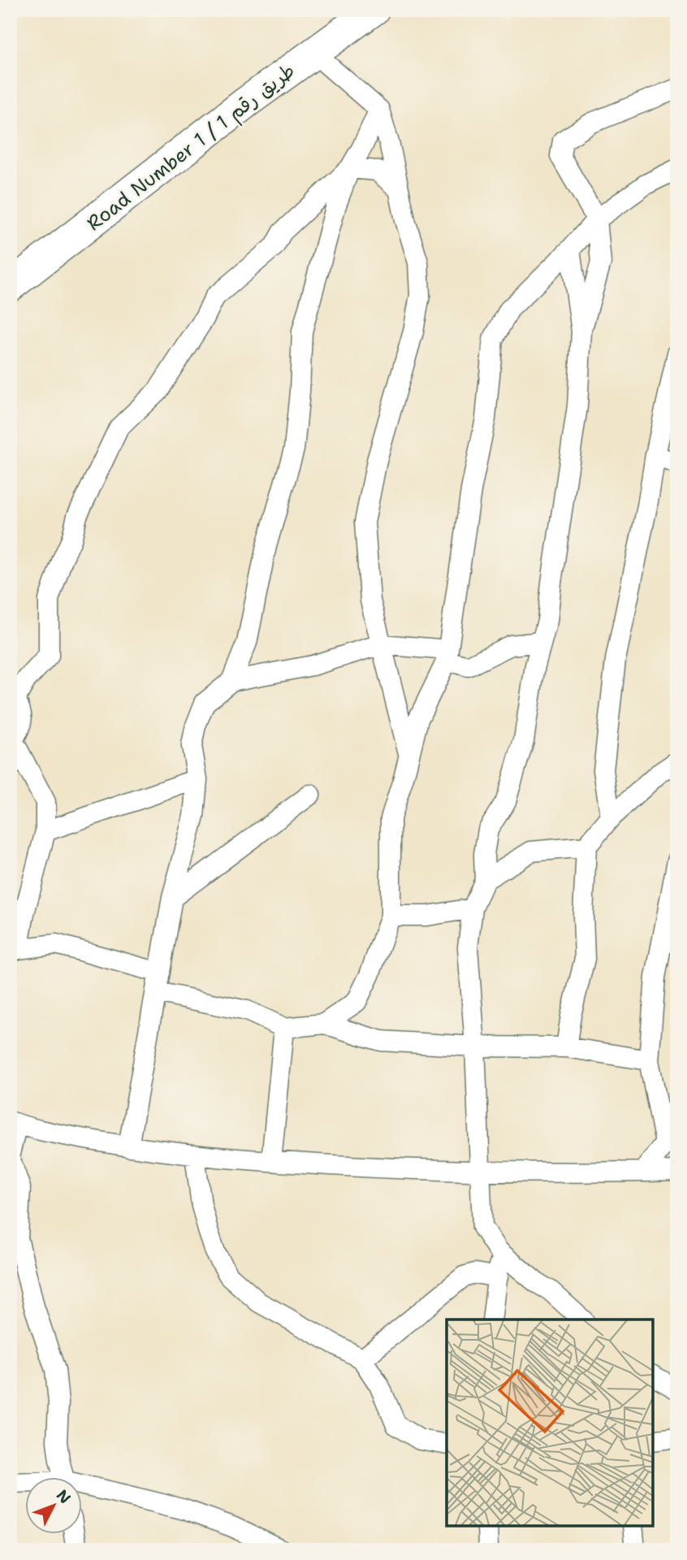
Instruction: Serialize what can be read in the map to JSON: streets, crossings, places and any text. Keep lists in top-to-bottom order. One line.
{"streets":{"highway":["Road Number 1 / طريق رقم 1"]},"north":"top right"}
